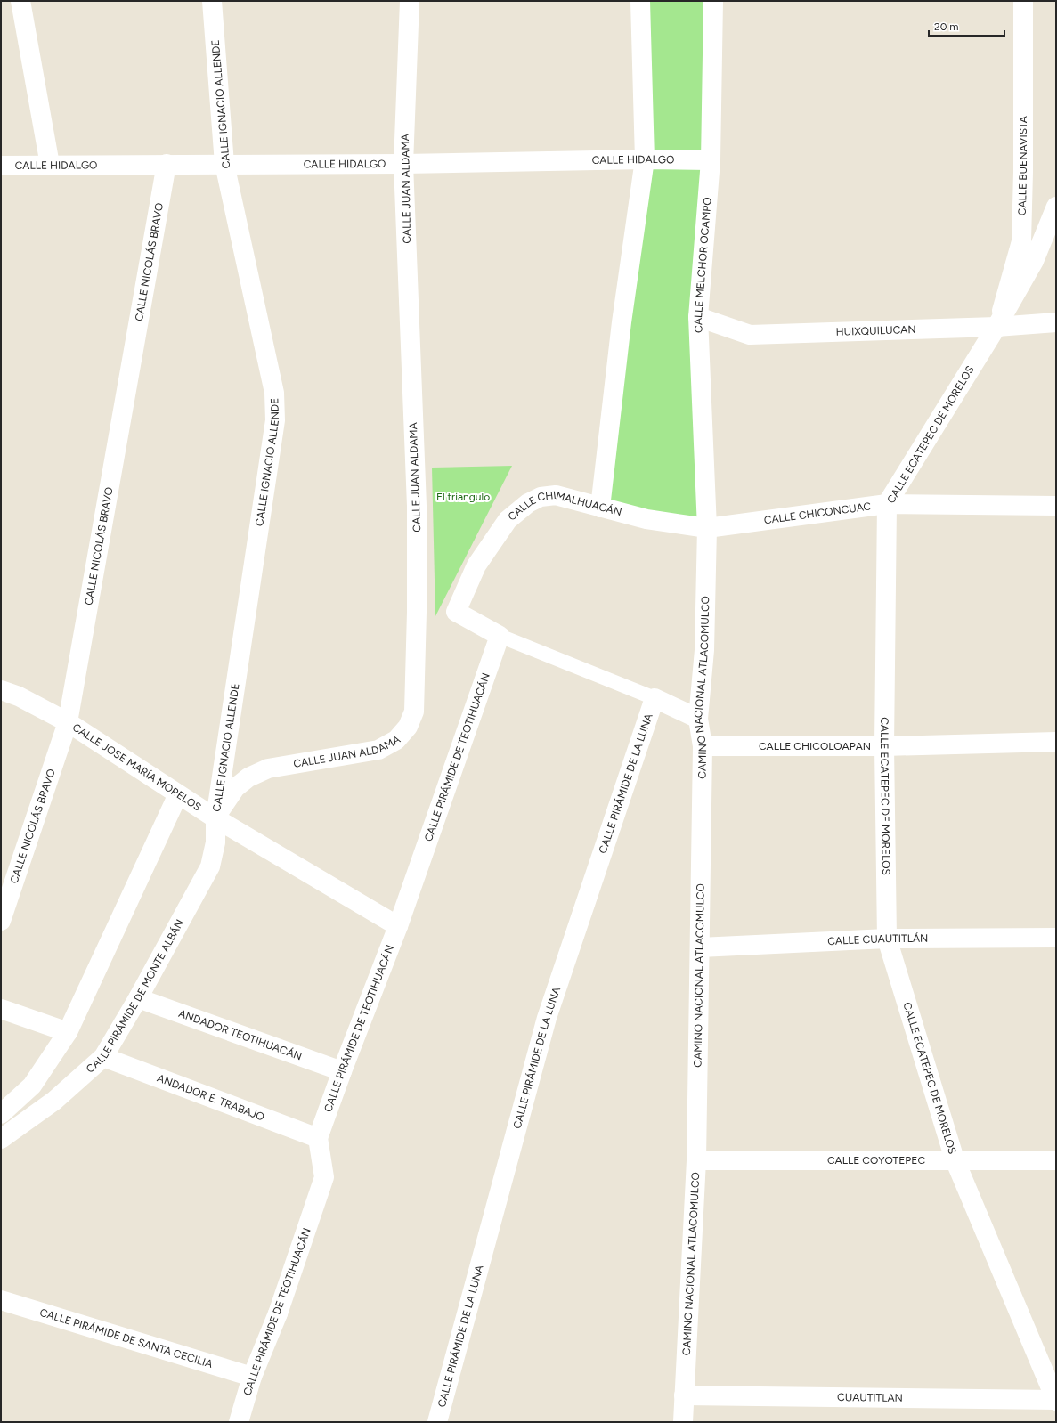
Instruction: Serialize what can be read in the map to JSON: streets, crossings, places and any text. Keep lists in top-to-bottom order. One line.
{"streets":{"street":["CALLE IGNACIO ALLENDE","CALLE HIDALGO","CALLE BUENAVISTA","CALLE JUAN ALDAMA","CALLE NICOLÁS BRAVO","CALLE MELCHOR OCAMPO","HUIXQUILUCAN","CALLE ECATEPEC DE MORELOS","CALLE CHICONCUAC","CALLE CHIMALHUACÁN","CAMINO NACIONAL ATLACOMULCO","CALLE CHICOLOAPAN","CALLE PIRÁMIDE DE TEOTIHUACÁN","CALLE JOSE MARÍA MORELOS","CALLE PIRÁMIDE DE LA LUNA","CALLE CUAUTITLÁN","CALLE PIRÁMIDE DE MONTE ALBÁN","ANDADOR TEOTIHUACÁN","ANDADOR E. TRABAJO","CALLE COYOTEPEC","CALLE PIRÁMIDE DE SANTA CECILIA","CUAUTITLAN"]},"crossings":[["CALLE IGNACIO ALLENDE","CALLE HIDALGO"],["CALLE IGNACIO ALLENDE","CALLE JUAN ALDAMA"],["CALLE IGNACIO ALLENDE","CALLE JOSE MARÍA MORELOS"],["CALLE IGNACIO ALLENDE","CALLE PIRÁMIDE DE MONTE ALBÁN"],["CALLE HIDALGO","CALLE JUAN ALDAMA"],["CALLE HIDALGO","CALLE NICOLÁS BRAVO"],["CALLE HIDALGO","CALLE MELCHOR OCAMPO"],["CALLE BUENAVISTA","HUIXQUILUCAN"],["CALLE BUENAVISTA","CALLE ECATEPEC DE MORELOS"],["CALLE JUAN ALDAMA","CALLE JOSE MARÍA MORELOS"],["CALLE JUAN ALDAMA","CALLE PIRÁMIDE DE MONTE ALBÁN"],["CALLE NICOLÁS BRAVO","CALLE JOSE MARÍA MORELOS"],["CALLE MELCHOR OCAMPO","HUIXQUILUCAN"],["CALLE MELCHOR OCAMPO","CALLE CHICONCUAC"],["CALLE MELCHOR OCAMPO","CALLE CHIMALHUACÁN"],["CALLE MELCHOR OCAMPO","CAMINO NACIONAL ATLACOMULCO"],["HUIXQUILUCAN","CALLE ECATEPEC DE MORELOS"],["CALLE ECATEPEC DE MORELOS","CALLE CHICONCUAC"],["CALLE ECATEPEC DE MORELOS","CALLE CHICOLOAPAN"],["CALLE ECATEPEC DE MORELOS","CALLE CUAUTITLÁN"],["CALLE ECATEPEC DE MORELOS","CALLE COYOTEPEC"],["CALLE ECATEPEC DE MORELOS","CUAUTITLAN"],["CALLE CHICONCUAC","CALLE CHIMALHUACÁN"],["CALLE CHICONCUAC","CAMINO NACIONAL ATLACOMULCO"],["CALLE CHIMALHUACÁN","CAMINO NACIONAL ATLACOMULCO"],["CALLE CHIMALHUACÁN","CALLE PIRÁMIDE DE TEOTIHUACÁN"],["CAMINO NACIONAL ATLACOMULCO","CALLE CHICOLOAPAN"],["CAMINO NACIONAL ATLACOMULCO","CALLE CUAUTITLÁN"],["CAMINO NACIONAL ATLACOMULCO","CALLE COYOTEPEC"],["CAMINO NACIONAL ATLACOMULCO","CUAUTITLAN"],["CALLE PIRÁMIDE DE TEOTIHUACÁN","CALLE JOSE MARÍA MORELOS"],["CALLE PIRÁMIDE DE TEOTIHUACÁN","ANDADOR TEOTIHUACÁN"],["CALLE PIRÁMIDE DE TEOTIHUACÁN","ANDADOR E. TRABAJO"],["CALLE PIRÁMIDE DE TEOTIHUACÁN","CALLE PIRÁMIDE DE SANTA CECILIA"],["CALLE JOSE MARÍA MORELOS","CALLE PIRÁMIDE DE MONTE ALBÁN"],["CALLE PIRÁMIDE DE MONTE ALBÁN","ANDADOR TEOTIHUACÁN"],["CALLE PIRÁMIDE DE MONTE ALBÁN","ANDADOR E. TRABAJO"]],"parks":["El triangulo"],"scale_bar":"20 m"}
